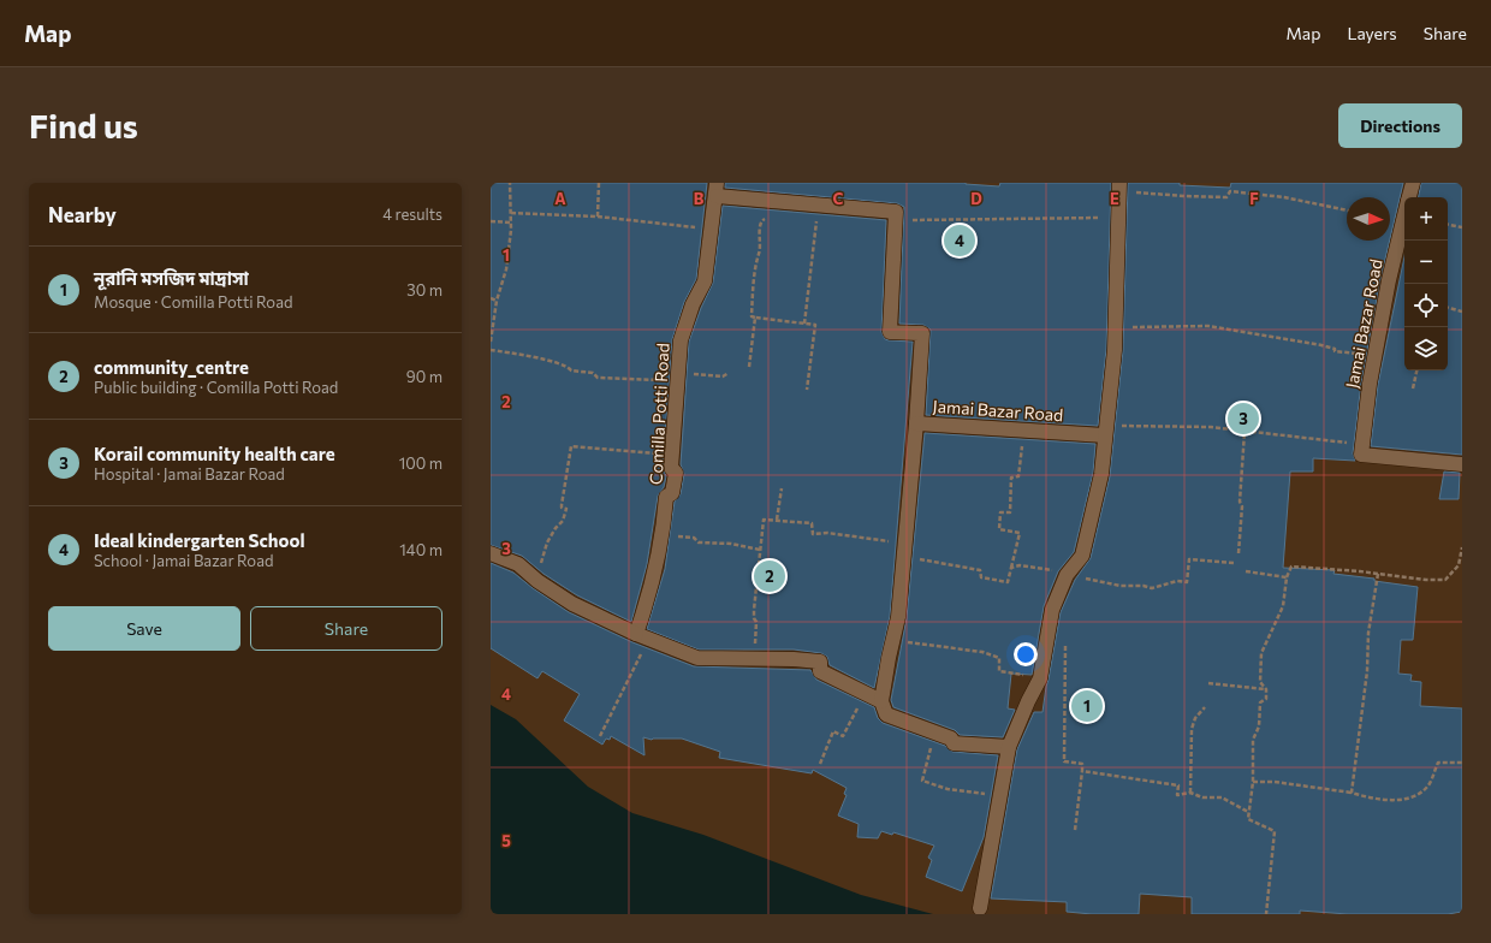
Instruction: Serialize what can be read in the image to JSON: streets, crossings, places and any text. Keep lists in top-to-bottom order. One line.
{"streets":{"street":["Jamai Bazar Road","Comilla Potti Road"]},"north":"right","page":{"header":"Map","nav":["Map","Layers","Share"],"buttons":["Directions",["Save","Share"]],"title":"Find us","heading":["Nearby","4 results"],"map_buttons":["+","−"],"pins":["4","3","2","1"],"list":[{"mark":"1","name":"নূরানি মসজিদ মাদ্রাসা","note":"Mosque · Comilla Potti Road","value":"30 m"},{"mark":"2","name":"community_centre","note":"Public building · Comilla Potti Road","value":"90 m"},{"mark":"3","name":"Korail community health care","note":"Hospital · Jamai Bazar Road","value":"100 m"},{"mark":"4","name":"Ideal kindergarten School","note":"School · Jamai Bazar Road","value":"140 m"}]},"grid":{"columns":["A","B","C","D","E","F"],"rows":["1","2","3","4","5"]}}
